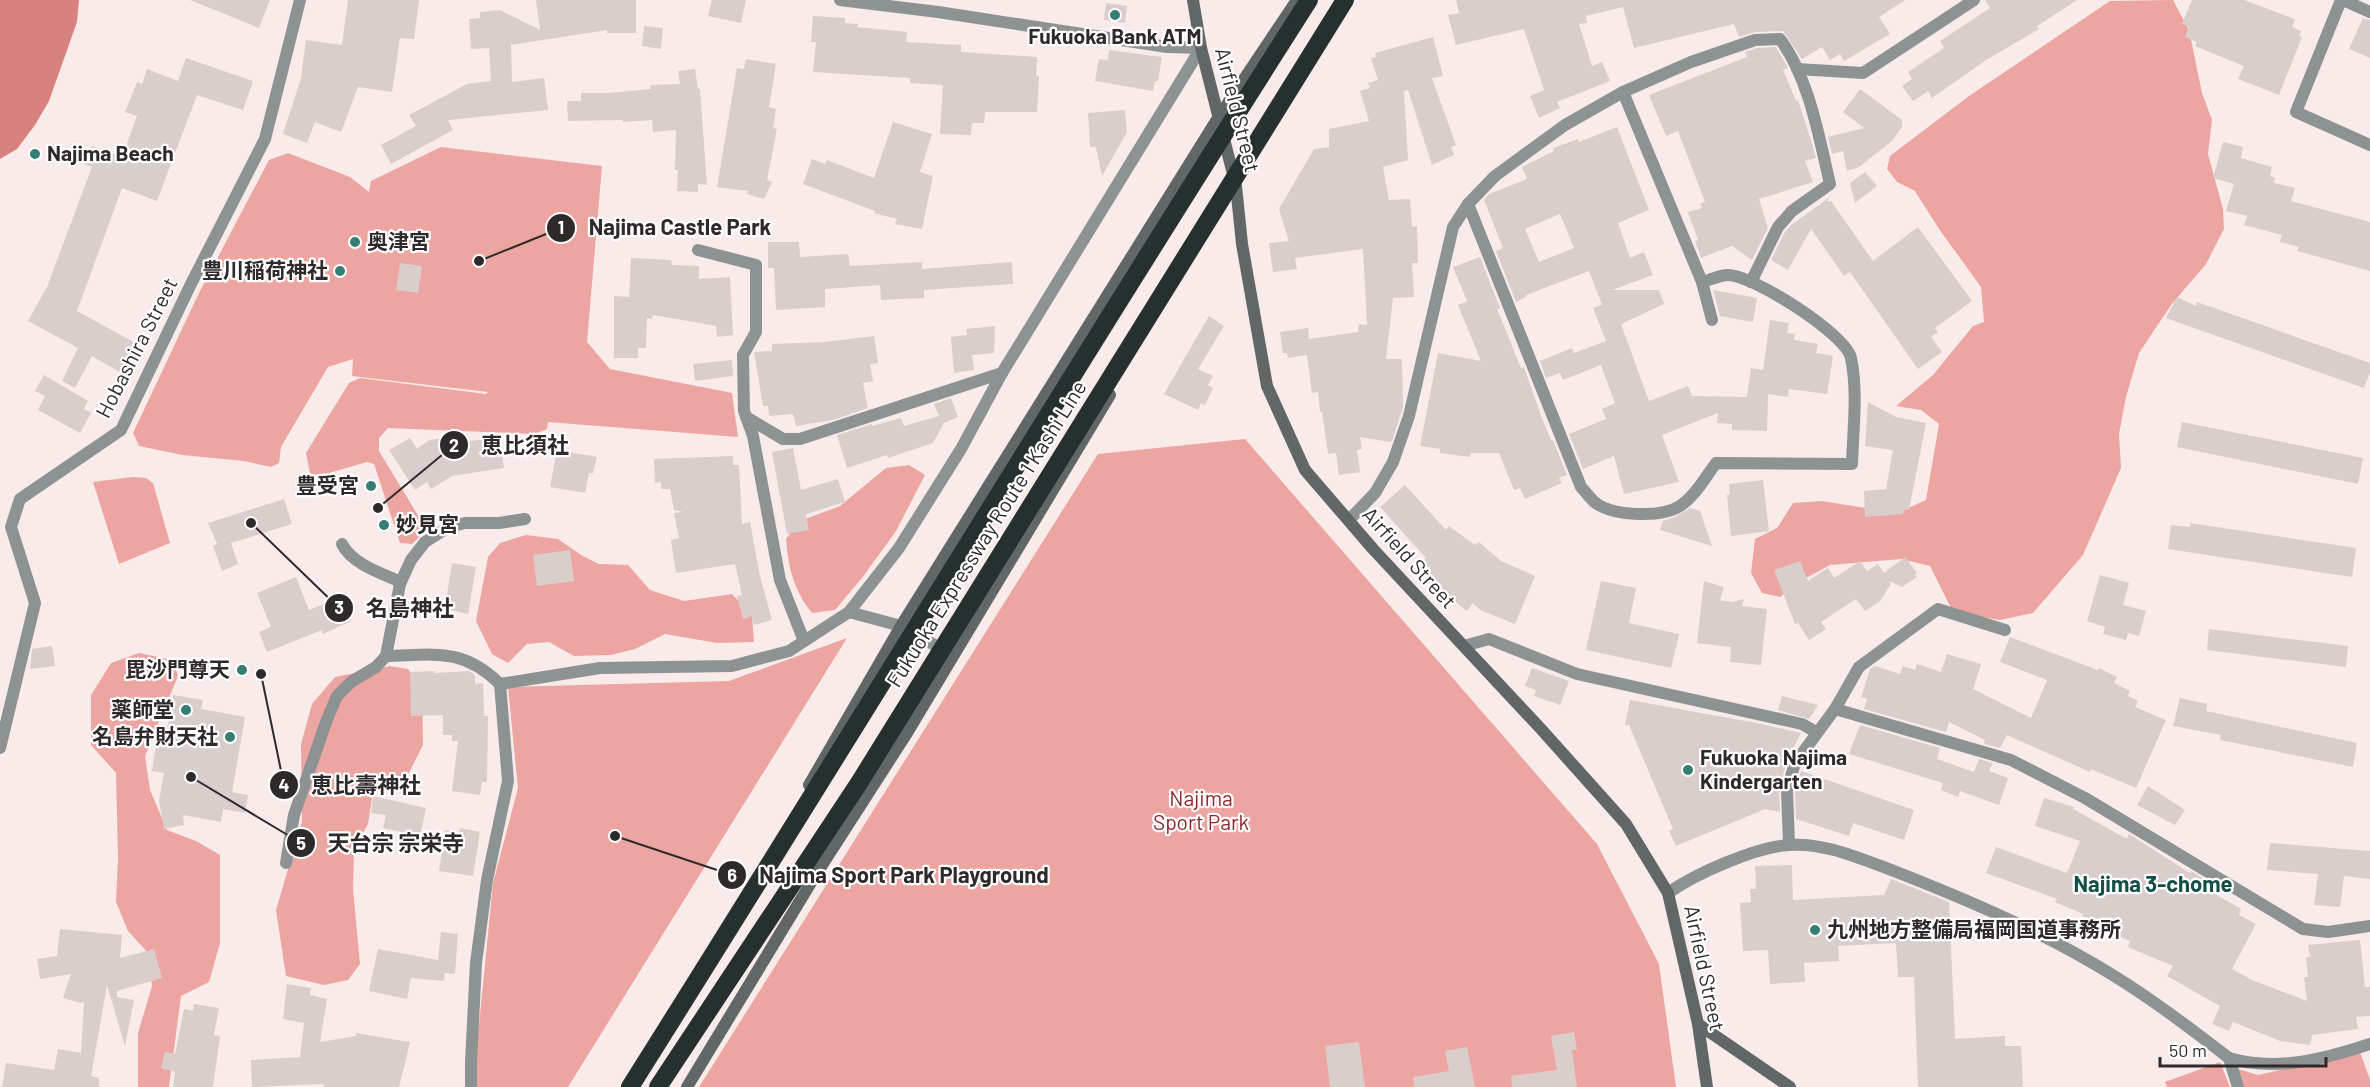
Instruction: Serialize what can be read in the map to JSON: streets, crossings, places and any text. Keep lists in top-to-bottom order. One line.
{"streets":{"highway":["Fukuoka Expressway Route 1 Kashi Line"],"street":["Airfield Street","Hobashira Street"]},"districts":["Najima 3-chome"],"parks":["Najima Sport Park"],"places":["Fukuoka Bank ATM","Najima Beach","奥津宮","Najima Castle Park","豊川稲荷神社","豊受宮","恵比須社","名島神社","妙見宮","毘沙門尊天","恵比壽神社","薬師堂","名島弁財天社","Fukuoka Najima Kindergarten","天台宗 宗栄寺","Najima Sport Park Playground","九州地方整備局福岡国道事務所"],"scale_bar":"50 m"}
